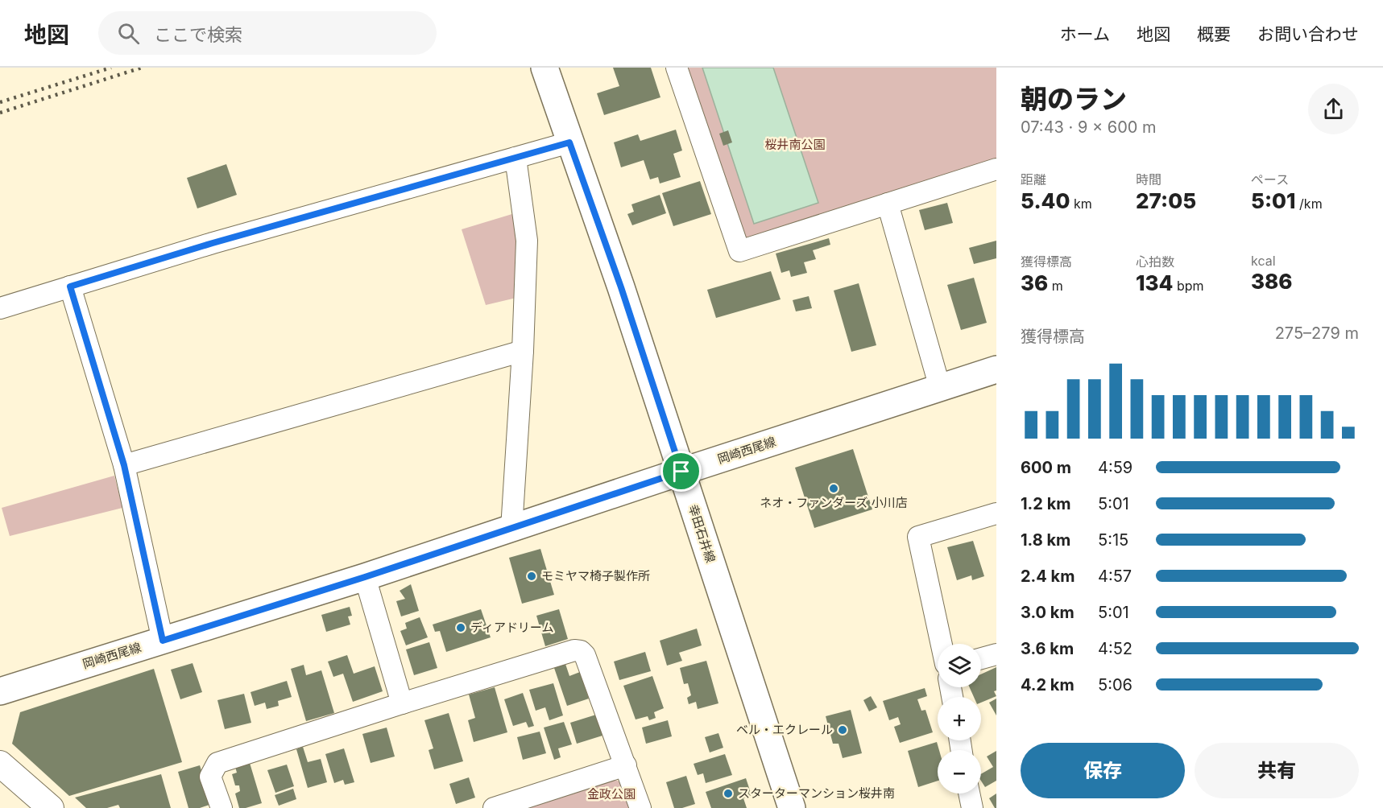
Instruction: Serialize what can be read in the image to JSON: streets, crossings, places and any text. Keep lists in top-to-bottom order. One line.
{"streets":{"main road":["岡崎西尾線","幸田石井線"]},"crossings":[["岡崎西尾線","幸田石井線"]],"parks":["桜井南公園","金政公園"],"places":["ネオ・ファンダーズ 小川店","モミヤマ椅子製作所","ディアドリーム","ベル・エクレール","スターターマンション桜井南"],"page":{"header":"地図","search":"ここで検索","nav":["ホーム","地図","概要","お問い合わせ"],"heading":["朝のラン","07:43 · 9 × 600 m"],"stats":[["距離","5.40 km"],["時間","27:05"],["ペース","5:01 /km"],["獲得標高","36 m"],["心拍数","134 bpm"],["kcal","386"]],"chart":["獲得標高","275–279 m"],"list":[{"name":"600 m","note":"4:59"},{"name":"1.2 km","note":"5:01"},{"name":"1.8 km","note":"5:15"},{"name":"2.4 km","note":"4:57"},{"name":"3.0 km","note":"5:01"},{"name":"3.6 km","note":"4:52"},{"name":"4.2 km","note":"5:06"}],"map_buttons":["+","−"],"buttons":["保存","共有"]}}
